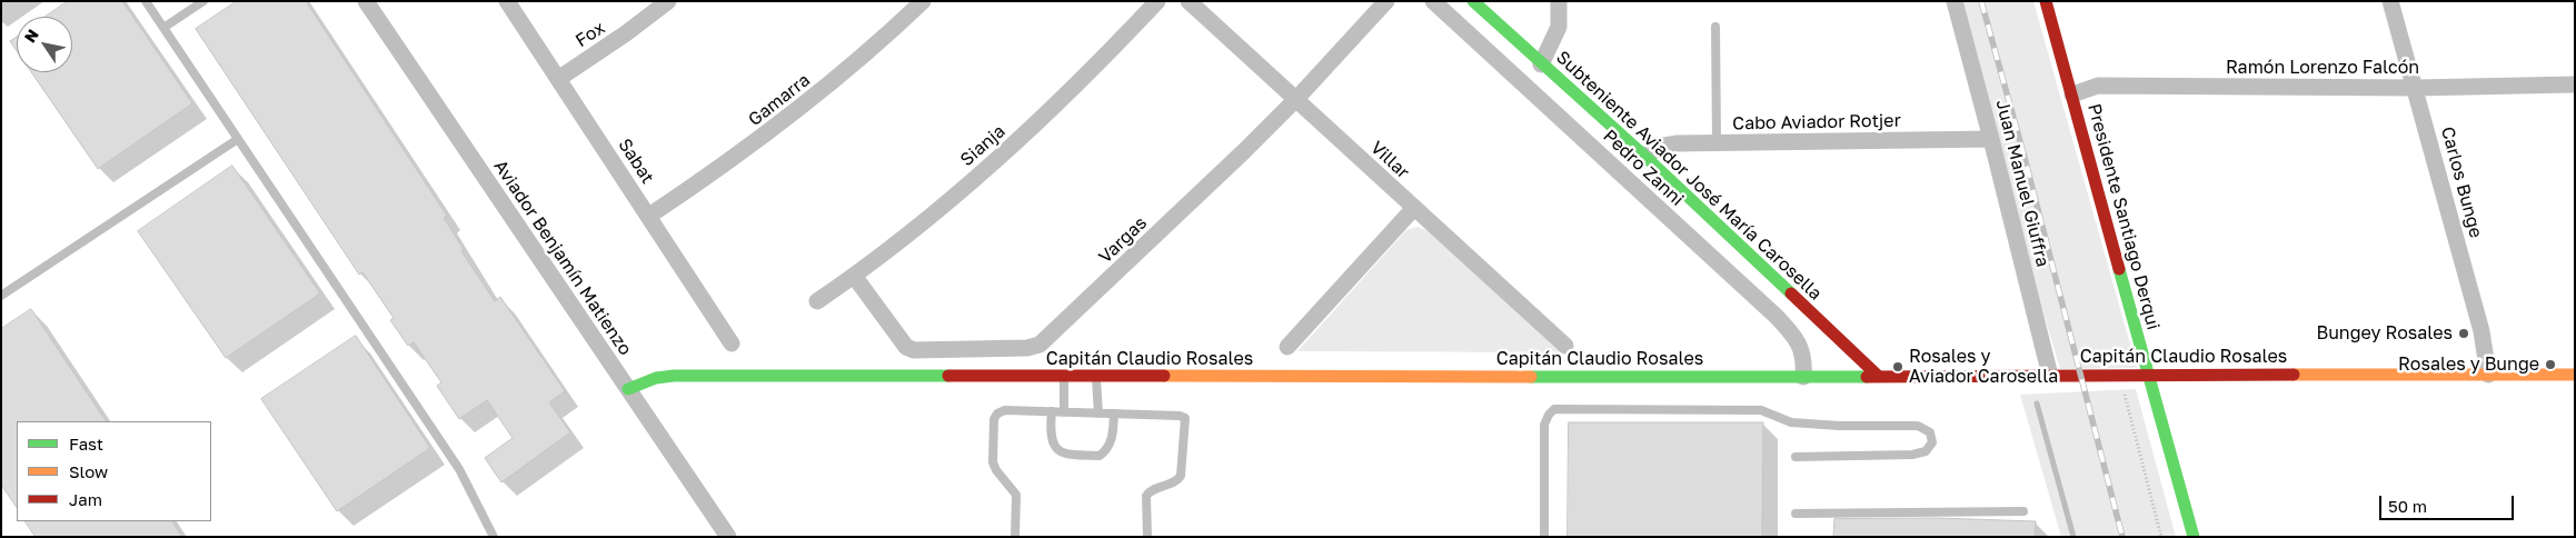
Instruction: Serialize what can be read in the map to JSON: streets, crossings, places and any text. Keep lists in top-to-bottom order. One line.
{"streets":{"street":["Fox","Ramón Lorenzo Falcón","Gamarra","Cabo Aviador Rotjer","Sianja","Villar","Sabat","Pedro Zanni","Subteniente Aviador José María Carosella","Carlos Bunge","Juan Manuel Giuffra","Presidente Santiago Derqui","Vargas","Aviador Benjamín Matienzo","Capitán Claudio Rosales"]},"crossings":[["Fox","Sabat"],["Ramón Lorenzo Falcón","Carlos Bunge"],["Ramón Lorenzo Falcón","Presidente Santiago Derqui"],["Gamarra","Sabat"],["Cabo Aviador Rotjer","Subteniente Aviador José María Carosella"],["Cabo Aviador Rotjer","Juan Manuel Giuffra"],["Sianja","Vargas"],["Villar","Vargas"],["Pedro Zanni","Capitán Claudio Rosales"],["Subteniente Aviador José María Carosella","Capitán Claudio Rosales"],["Carlos Bunge","Capitán Claudio Rosales"],["Juan Manuel Giuffra","Capitán Claudio Rosales"],["Presidente Santiago Derqui","Capitán Claudio Rosales"],["Aviador Benjamín Matienzo","Capitán Claudio Rosales"]],"places":["Bungey Rosales","Rosales y Bunge","Rosales y Aviador Carosella"],"legend":["Fast","Slow","Jam"],"scale_bar":"50 m","north":"top left"}
